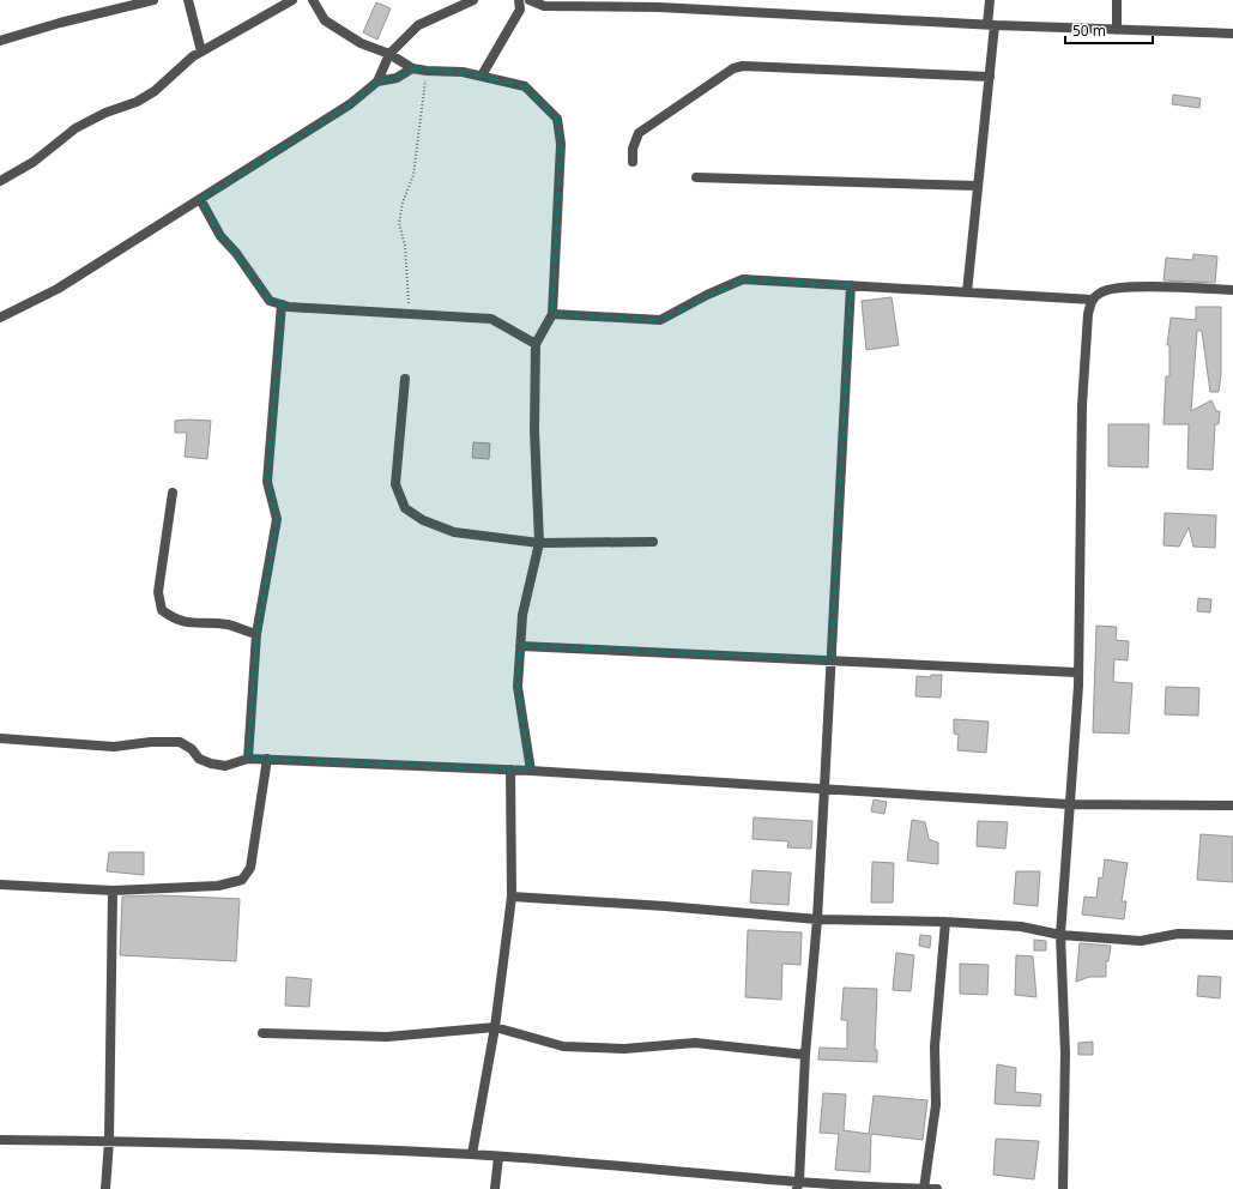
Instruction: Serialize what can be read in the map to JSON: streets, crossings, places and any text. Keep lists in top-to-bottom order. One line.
{"scale_bar":"50 m"}
